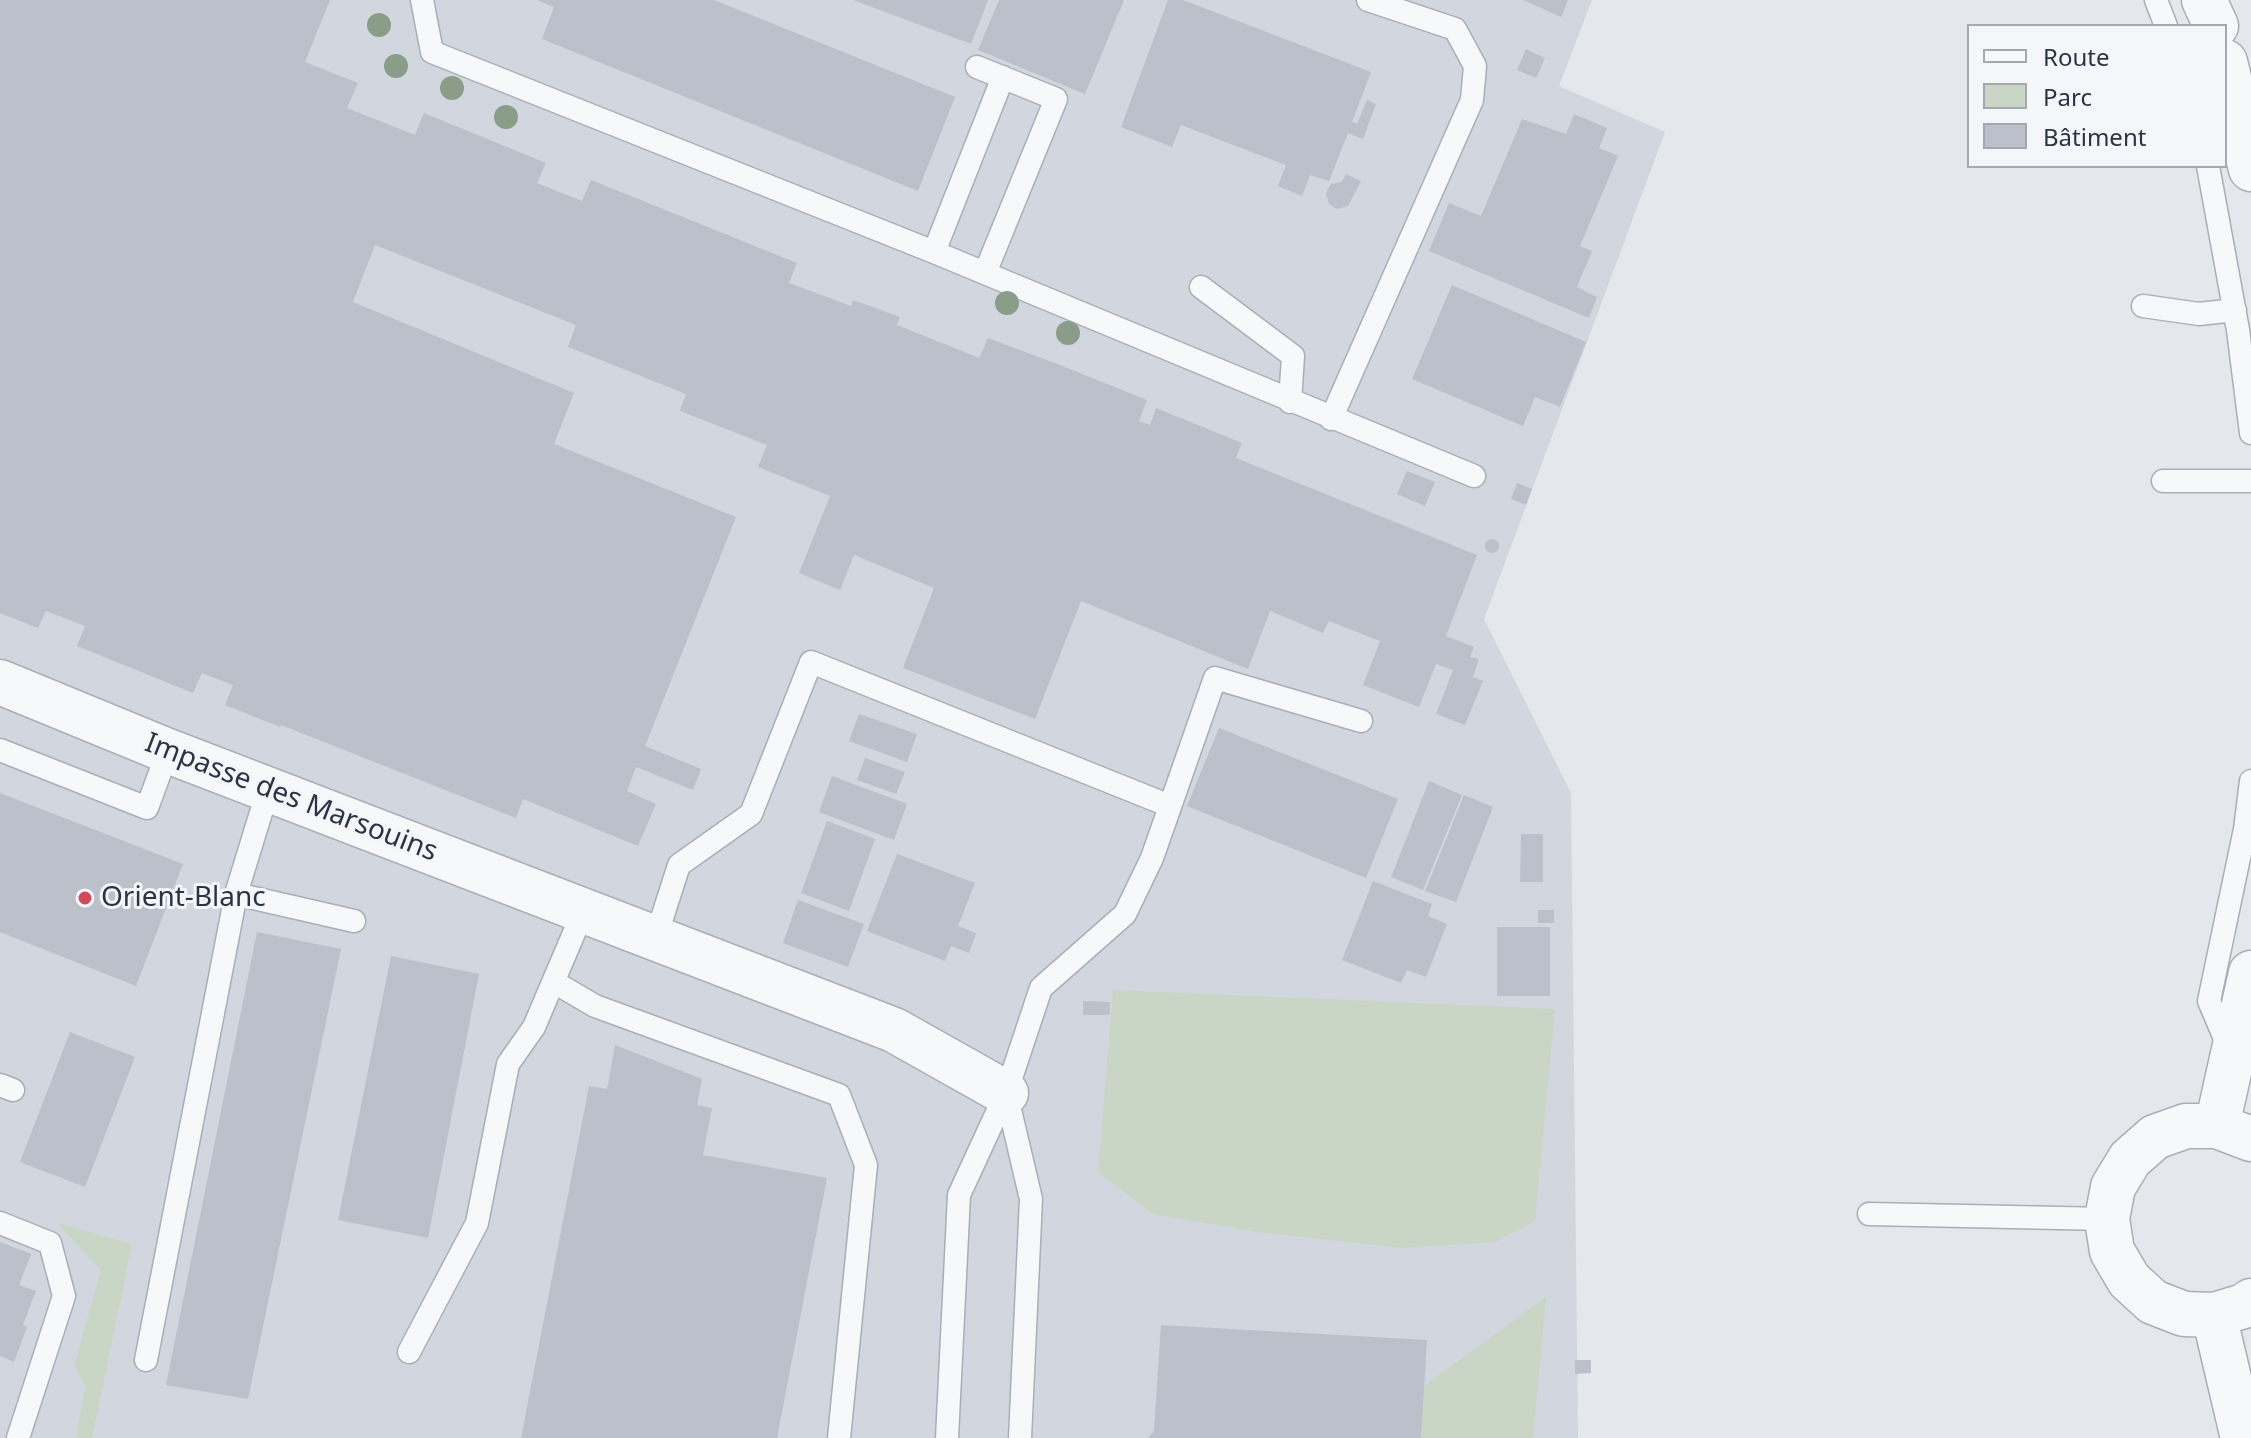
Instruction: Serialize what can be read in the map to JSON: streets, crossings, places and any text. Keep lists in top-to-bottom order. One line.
{"streets":{"street":["Impasse des Marsouins"]},"places":["Orient-Blanc"],"legend":["Route","Parc","Bâtiment"]}
